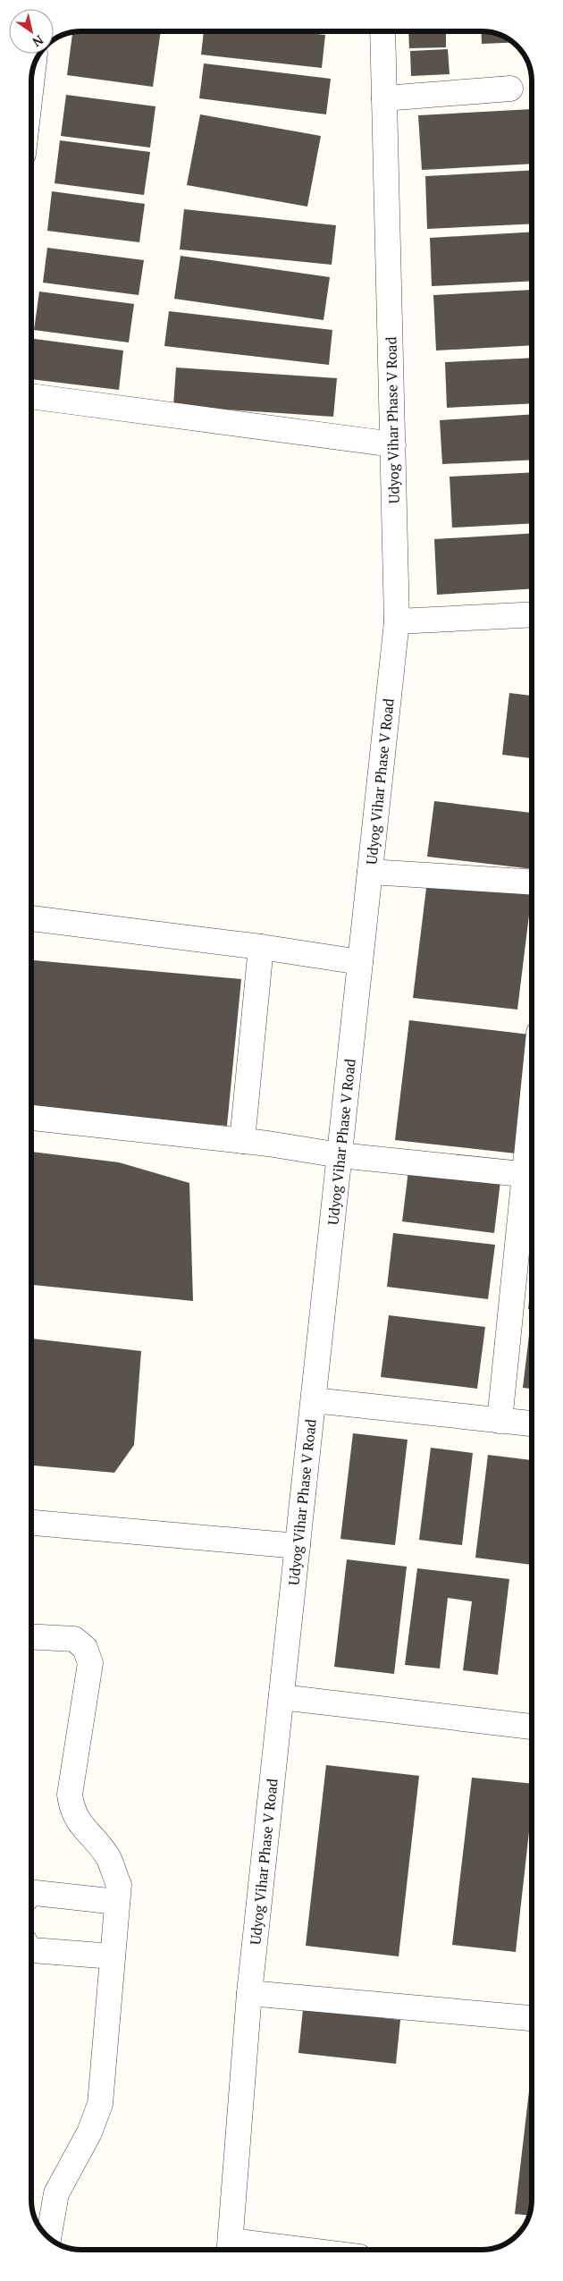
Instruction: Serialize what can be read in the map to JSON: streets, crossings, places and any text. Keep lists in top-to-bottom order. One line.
{"streets":{"street":["Udyog Vihar Phase V Road"]},"north":"bottom right"}
